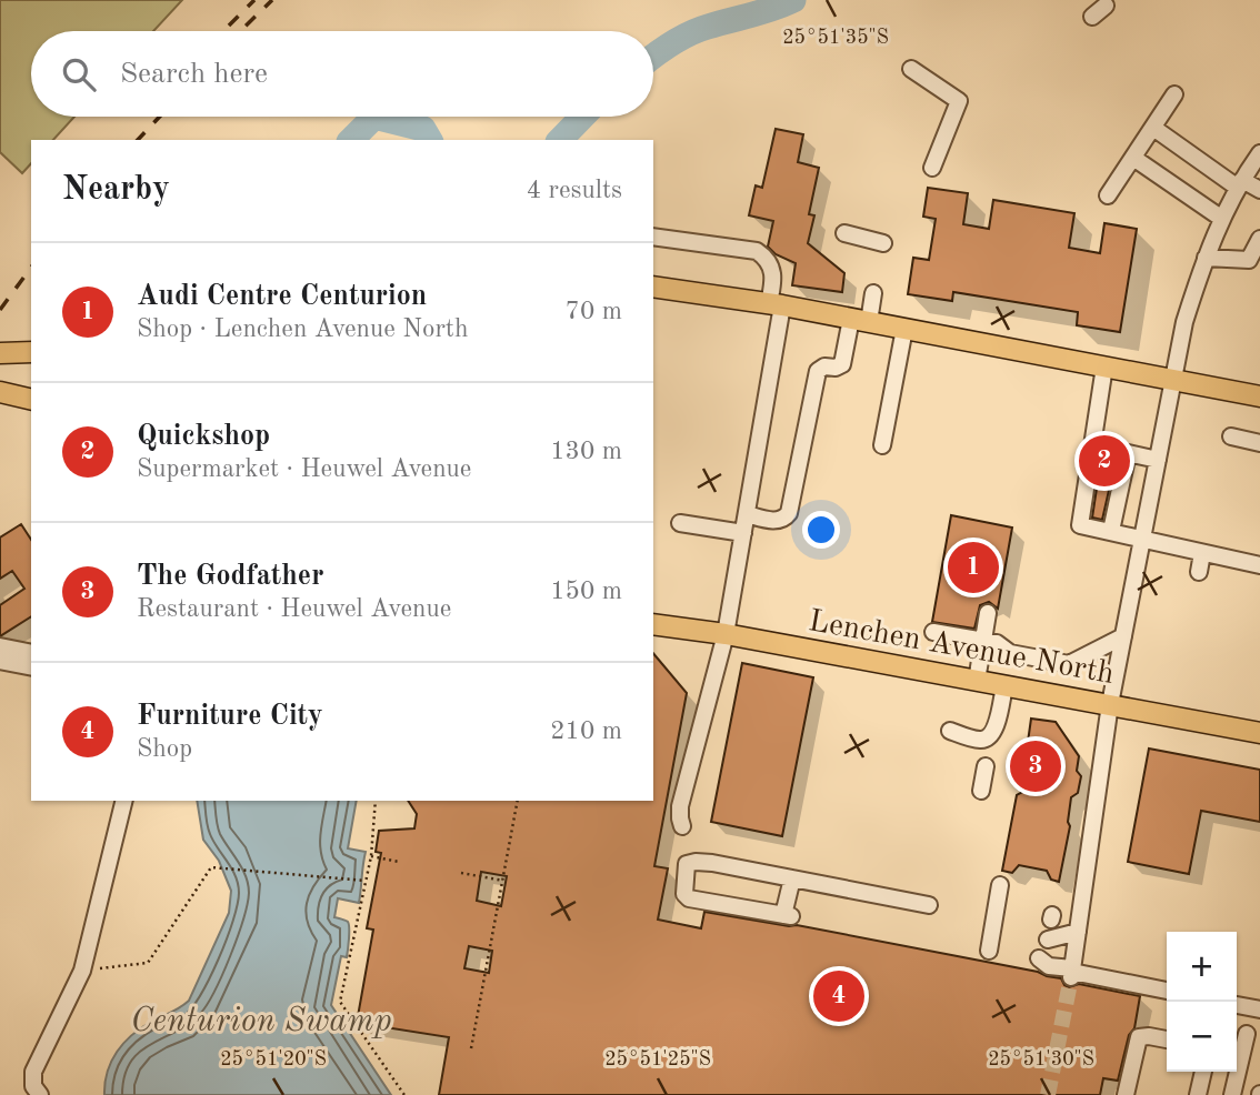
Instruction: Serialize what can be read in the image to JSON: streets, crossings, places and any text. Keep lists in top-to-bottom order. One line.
{"streets":{"main road":["Lenchen Avenue North"]},"water":["Centurion Swamp"],"page":{"search":"Search here","heading":["Nearby","4 results"],"list":[{"mark":"1","name":"Audi Centre Centurion","note":"Shop · Lenchen Avenue North","value":"70 m"},{"mark":"2","name":"Quickshop","note":"Supermarket · Heuwel Avenue","value":"130 m"},{"mark":"3","name":"The Godfather","note":"Restaurant · Heuwel Avenue","value":"150 m"},{"mark":"4","name":"Furniture City","note":"Shop","value":"210 m"}],"pins":["2","1","3","4"],"map_buttons":["+","−"]},"coordinates":["25°51'35\"S","25°51'20\"S","25°51'25\"S","25°51'30\"S"]}
